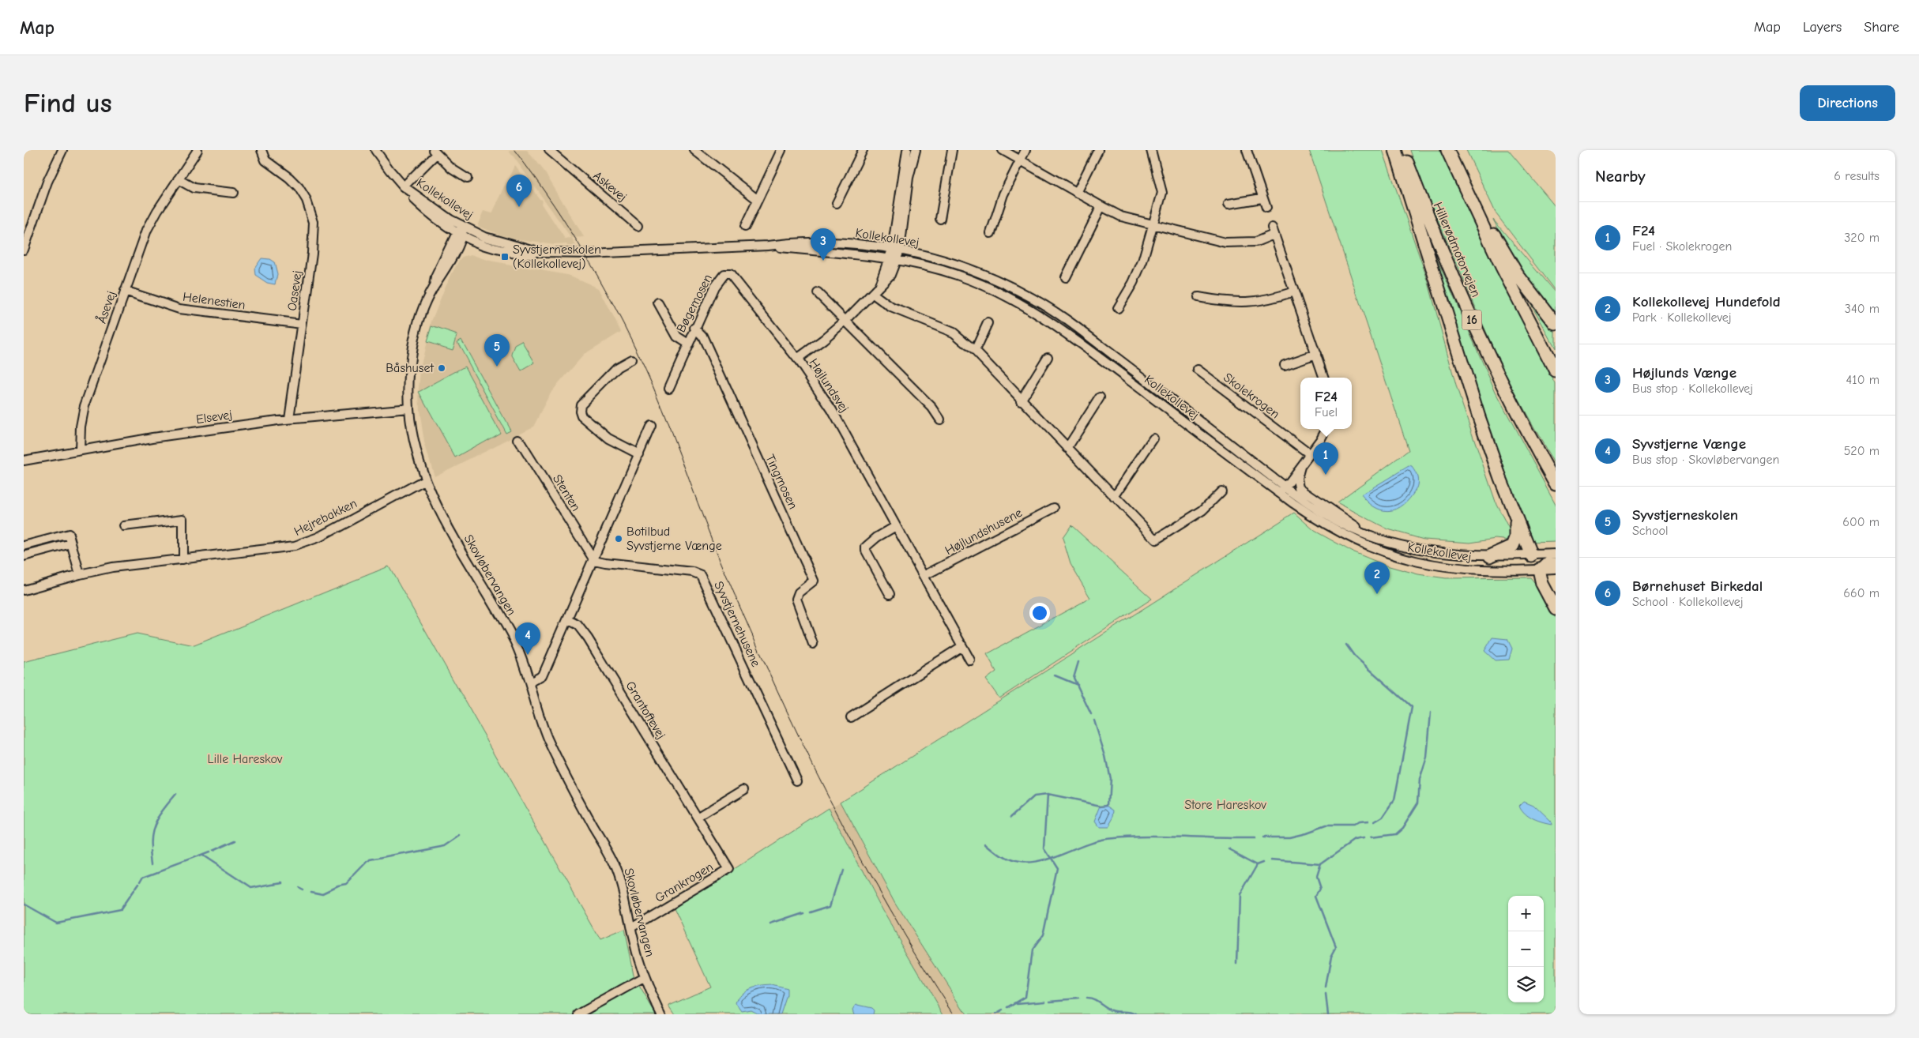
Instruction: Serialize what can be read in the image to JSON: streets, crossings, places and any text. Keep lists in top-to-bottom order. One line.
{"streets":{"highway":["Hillerødmotorvejen","16"],"street":["Askevej","Kollekollevej","Oasevej","Helenestien","Bøgemosen","Åsevej","Højlundsvej","Skolekrogen","Elsevej","Tingmosen","Stenten","Hejrebakken","Højlundshusene","Skovløbervangen","Syvstjernehusene","Grantoftevej","Grankrogen"]},"crossings":[["Kollekollevej","Skovløbervangen"],["Oasevej","Helenestien"],["Oasevej","Elsevej"],["Helenestien","Åsevej"],["Bøgemosen","Højlundsvej"],["Bøgemosen","Tingmosen"],["Åsevej","Elsevej"],["Højlundsvej","Højlundshusene"],["Elsevej","Skovløbervangen"],["Stenten","Syvstjernehusene"],["Hejrebakken","Skovløbervangen"],["Skovløbervangen","Grankrogen"],["Grantoftevej","Grankrogen"]],"parks":["Lille Hareskov","Store Hareskov"],"places":{"transit":["Syvstjerneskolen (Kollekollevej)"],"other":["Båshuset","Botilbud Syvstjerne Vænge"]},"page":{"header":"Map","nav":["Map","Layers","Share"],"buttons":"Directions","title":"Find us","heading":["Nearby","6 results"],"pins":["6","3","5","1","2","4"],"list":[{"mark":"1","name":"F24","note":"Fuel · Skolekrogen","value":"320 m"},{"mark":"2","name":"Kollekollevej Hundefold","note":"Park · Kollekollevej","value":"340 m"},{"mark":"3","name":"Højlunds Vænge","note":"Bus stop · Kollekollevej","value":"410 m"},{"mark":"4","name":"Syvstjerne Vænge","note":"Bus stop · Skovløbervangen","value":"520 m"},{"mark":"5","name":"Syvstjerneskolen","note":"School","value":"600 m"},{"mark":"6","name":"Børnehuset Birkedal","note":"School · Kollekollevej","value":"660 m"}],"popup":["F24","Fuel"],"map_buttons":["+","−"]}}
